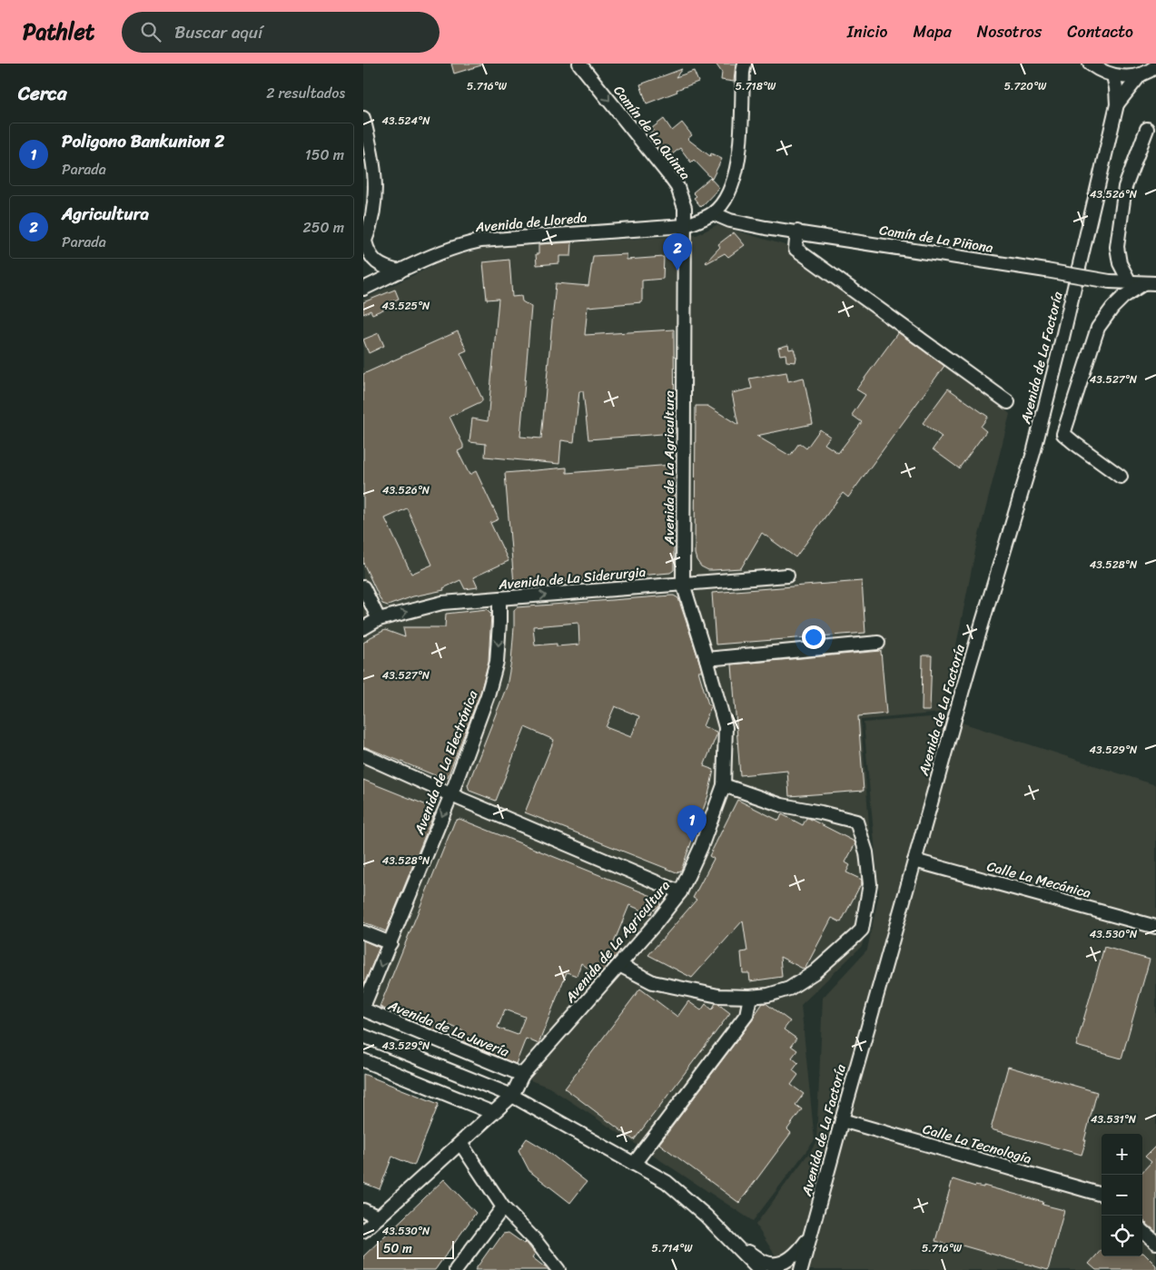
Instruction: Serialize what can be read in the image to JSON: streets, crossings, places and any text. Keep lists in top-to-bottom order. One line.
{"streets":{"street":["Camín de La Quinta","Avenida de Lloreda","Camín de La Piñona","Avenida de La Factoría","Avenida de La Agricultura","Avenida de La Siderurgia","Avenida de La Electrónica","Calle La Mecánica","Avenida de La Juvería","Calle La Tecnología"]},"crossings":[["Camín de La Quinta","Avenida de Lloreda"],["Camín de La Quinta","Avenida de La Agricultura"],["Avenida de Lloreda","Camín de La Piñona"],["Avenida de Lloreda","Avenida de La Agricultura"],["Avenida de La Factoría","Calle La Mecánica"],["Avenida de La Factoría","Calle La Tecnología"],["Avenida de La Agricultura","Avenida de La Siderurgia"],["Avenida de La Agricultura","Avenida de La Juvería"],["Avenida de La Siderurgia","Avenida de La Electrónica"],["Avenida de La Electrónica","Avenida de La Juvería"]],"one_way":["Camín de La Quinta","Avenida de La Siderurgia","Avenida de La Electrónica"],"scale_bar":"50 m","page":{"header":"Pathlet","search":"Buscar aquí","nav":["Inicio","Mapa","Nosotros","Contacto"],"heading":["Cerca","2 resultados"],"list":[{"mark":"1","name":"Poligono Bankunion 2","note":"Parada","value":"150 m"},{"mark":"2","name":"Agricultura","note":"Parada","value":"250 m"}],"pins":["2","1"],"map_buttons":["+","−"],"scale":"50 m"},"coordinates":["5.716°W","5.718°W","5.720°W","43.524°N","43.526°N","43.525°N","43.527°N","43.528°N","43.529°N","43.530°N","43.531°N","5.714°W"]}
